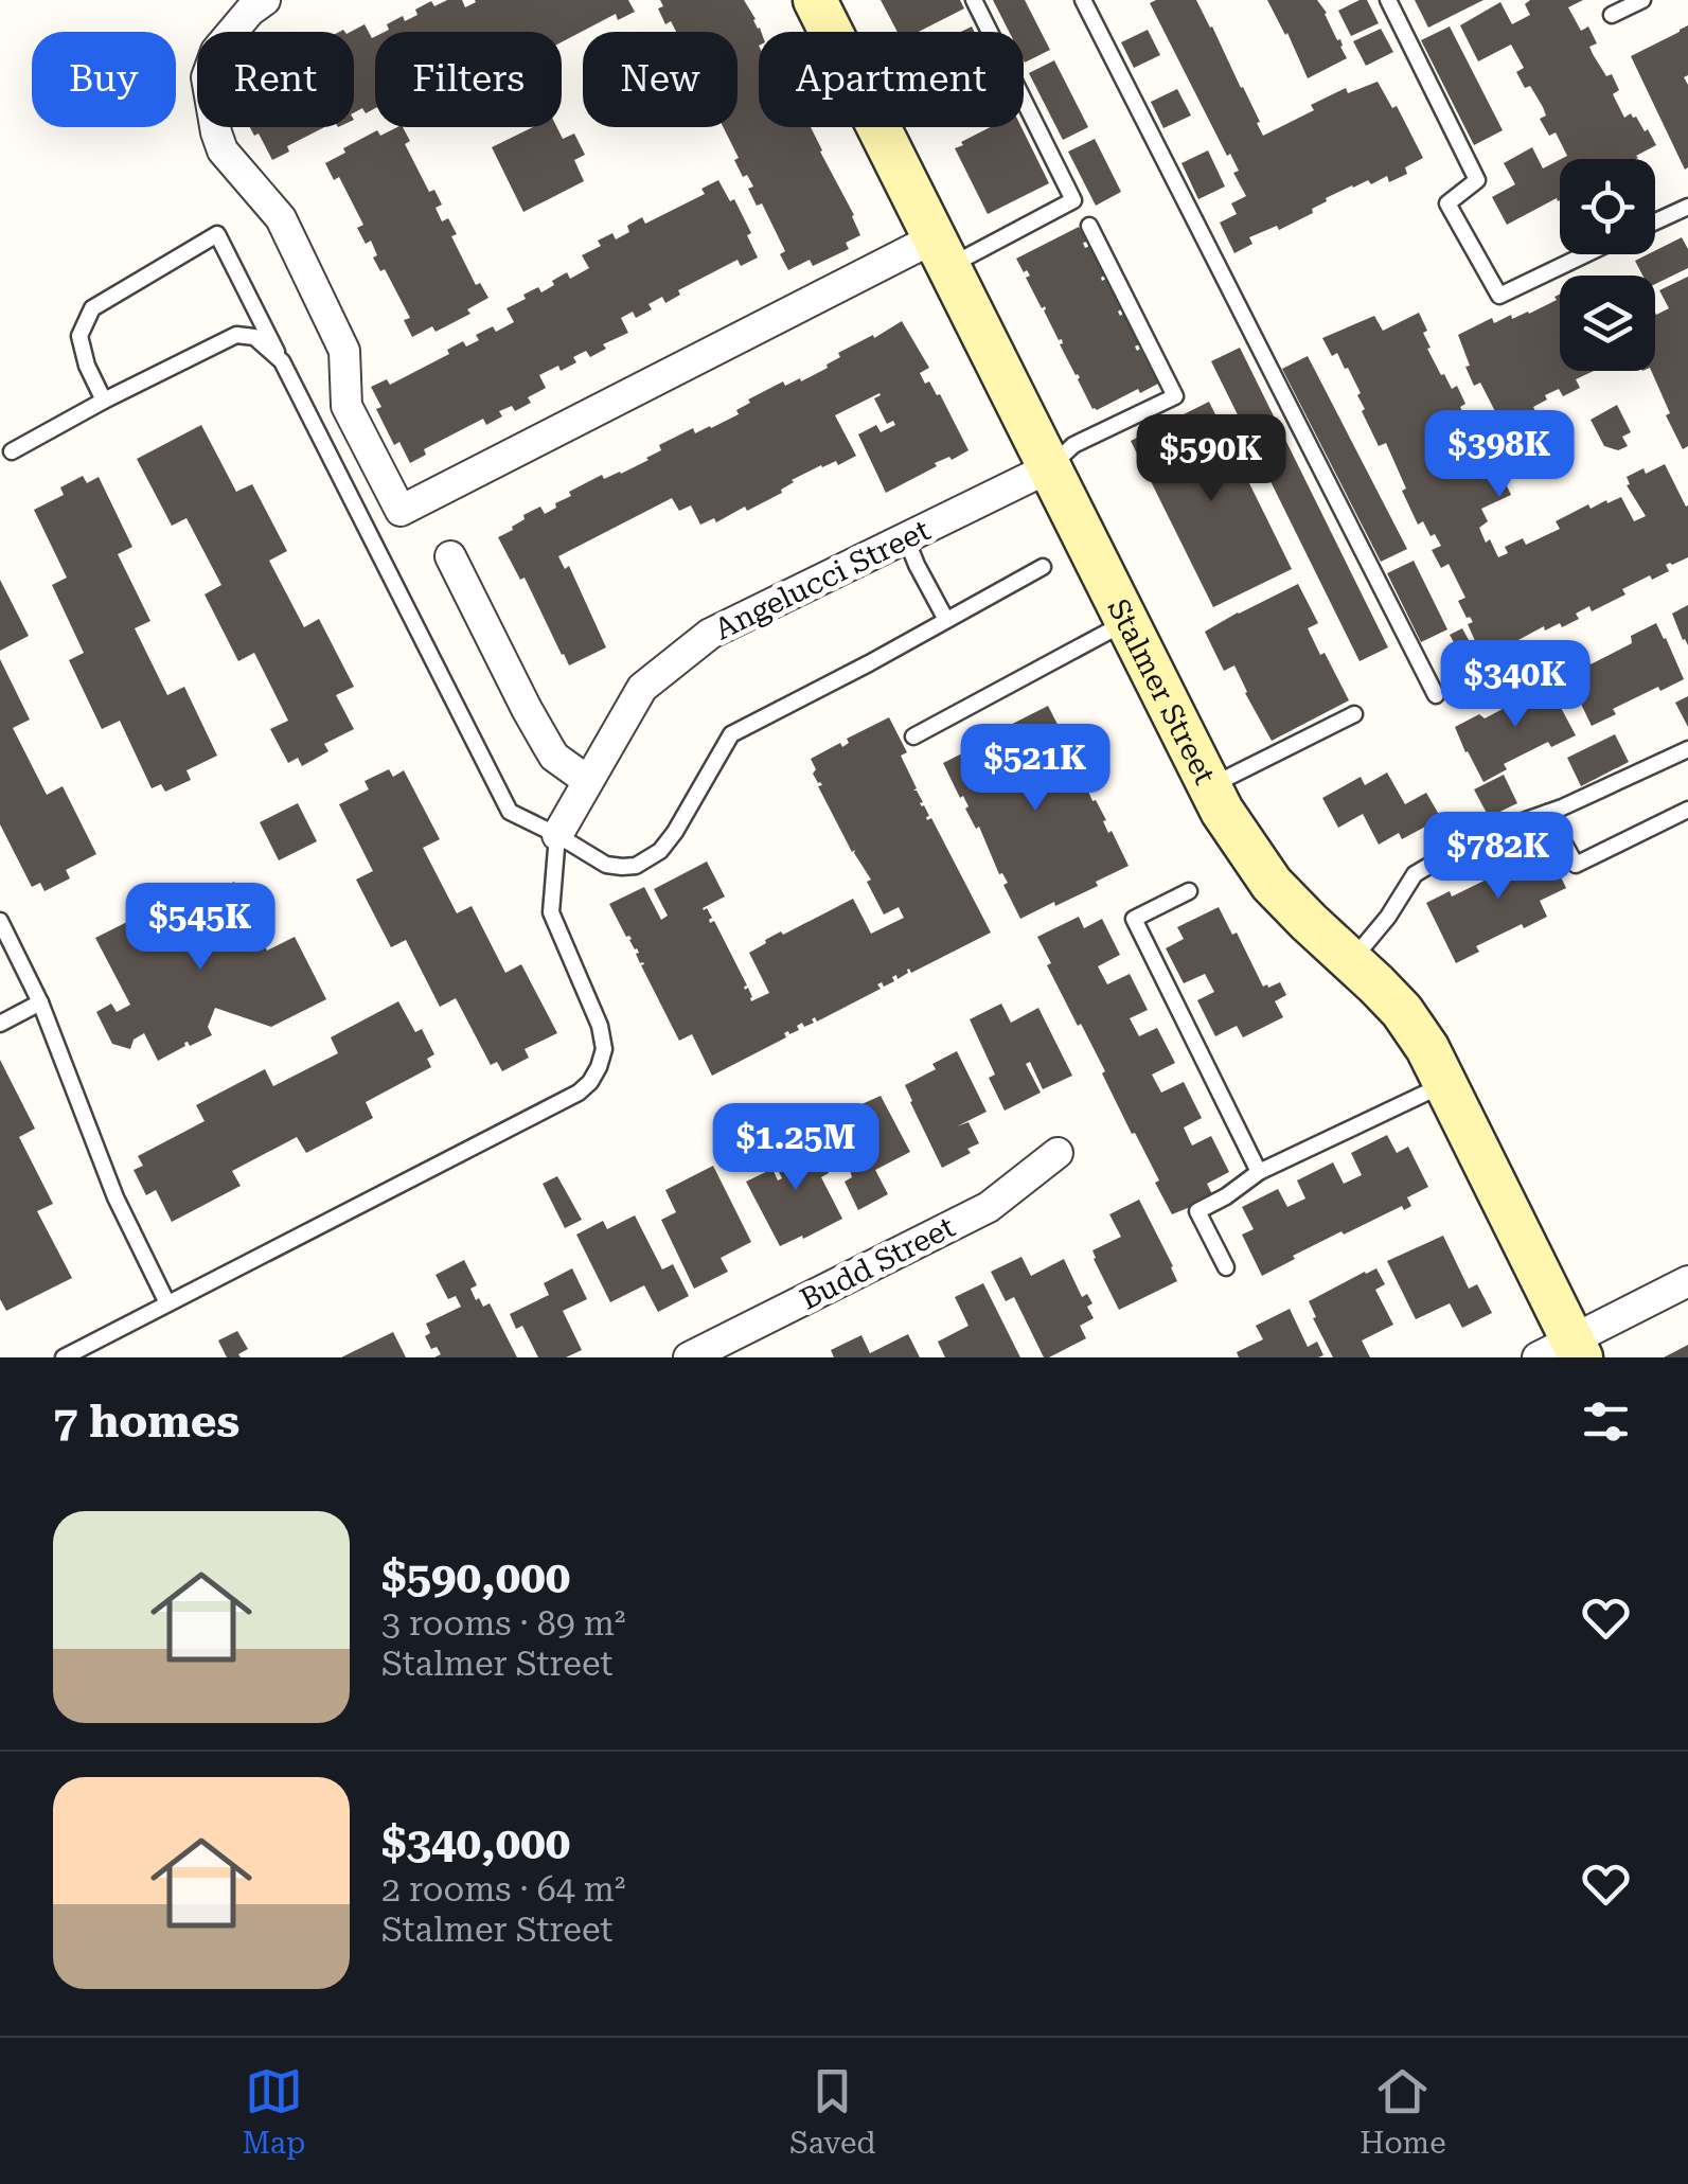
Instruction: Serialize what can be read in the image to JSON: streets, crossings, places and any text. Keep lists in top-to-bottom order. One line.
{"streets":{"street":["Angelucci Street","Stalmer Street","Budd Street"]},"crossings":[["Angelucci Street","Stalmer Street"]],"page":{"chip":["Buy","Rent","Filters","New","Apartment"],"price":["$398K","$590K","$340K","$521K","$782K","$545K","$1.25M"],"heading":"7 homes","list":[{"name":"$590,000","note":"3 rooms · 89 m² · Stalmer Street"},{"name":"$340,000","note":"2 rooms · 64 m² · Stalmer Street"}],"tabs":["Map","Saved","Home"]}}
